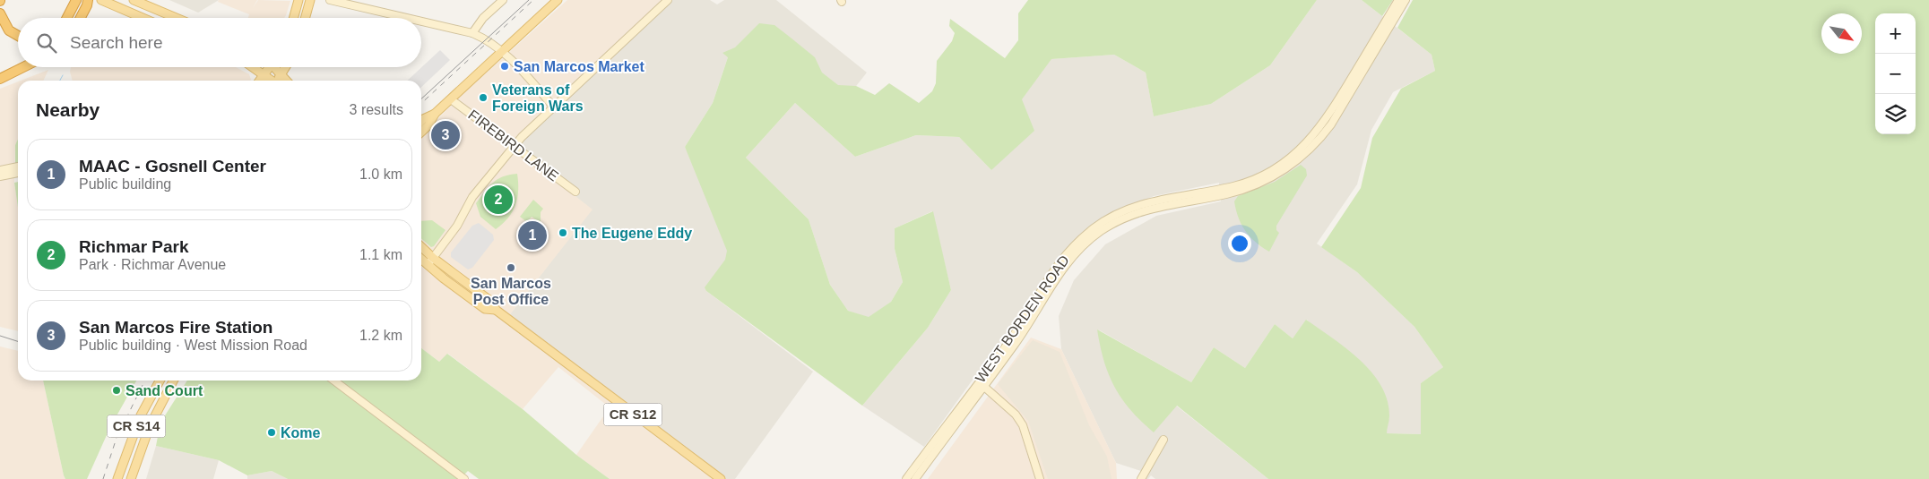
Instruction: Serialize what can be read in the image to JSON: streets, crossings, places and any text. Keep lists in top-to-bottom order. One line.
{"streets":{"main road":["FIREBIRD LANE","WEST BORDEN ROAD","CR S12","CR S14"]},"places":["San Marcos Market","Veterans of Foreign Wars","The Eugene Eddy","San Marcos Post Office","Sand Court","Kome"],"north":"bottom right","page":{"map_buttons":["+","−"],"search":"Search here","heading":["Nearby","3 results"],"pins":["3","2","1"],"list":[{"mark":"1","name":"MAAC - Gosnell Center","note":"Public building","value":"1.0 km"},{"mark":"2","name":"Richmar Park","note":"Park · Richmar Avenue","value":"1.1 km"},{"mark":"3","name":"San Marcos Fire Station","note":"Public building · West Mission Road","value":"1.2 km"}]}}
